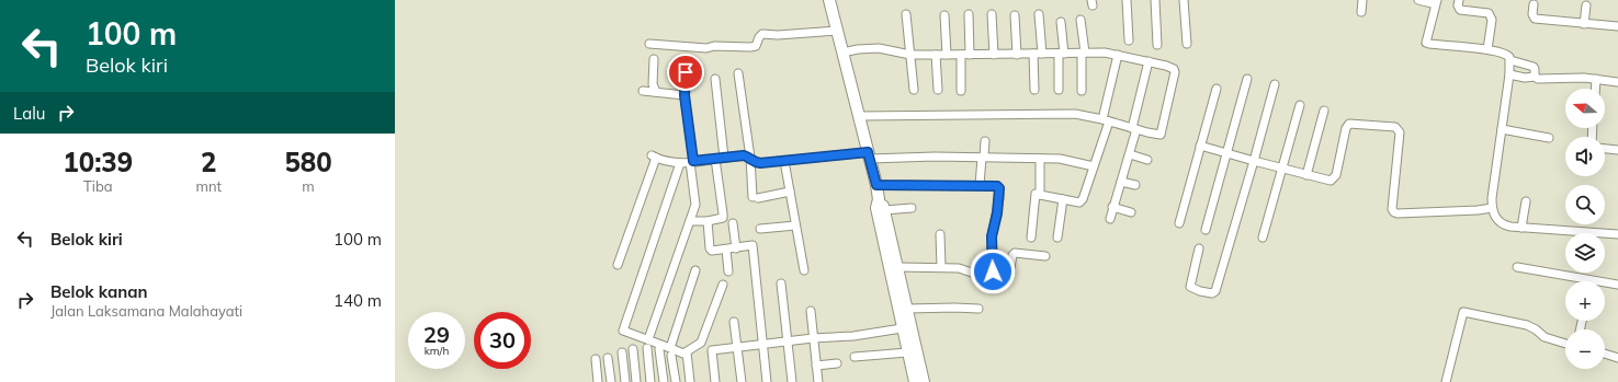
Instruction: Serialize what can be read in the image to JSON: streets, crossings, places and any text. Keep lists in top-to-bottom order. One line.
{"north":"left","page":{"turn":["100 m","Belok kiri"],"map_buttons":["+","−"],"then":"Lalu","eta":["10:39","Tiba","2","mnt","580","m"],"list":[{"name":"Belok kiri","value":"100 m"},{"name":"Belok kanan","note":"Jalan Laksamana Malahayati","value":"140 m"}],"speed":"29 km/h","limit":"30"}}
